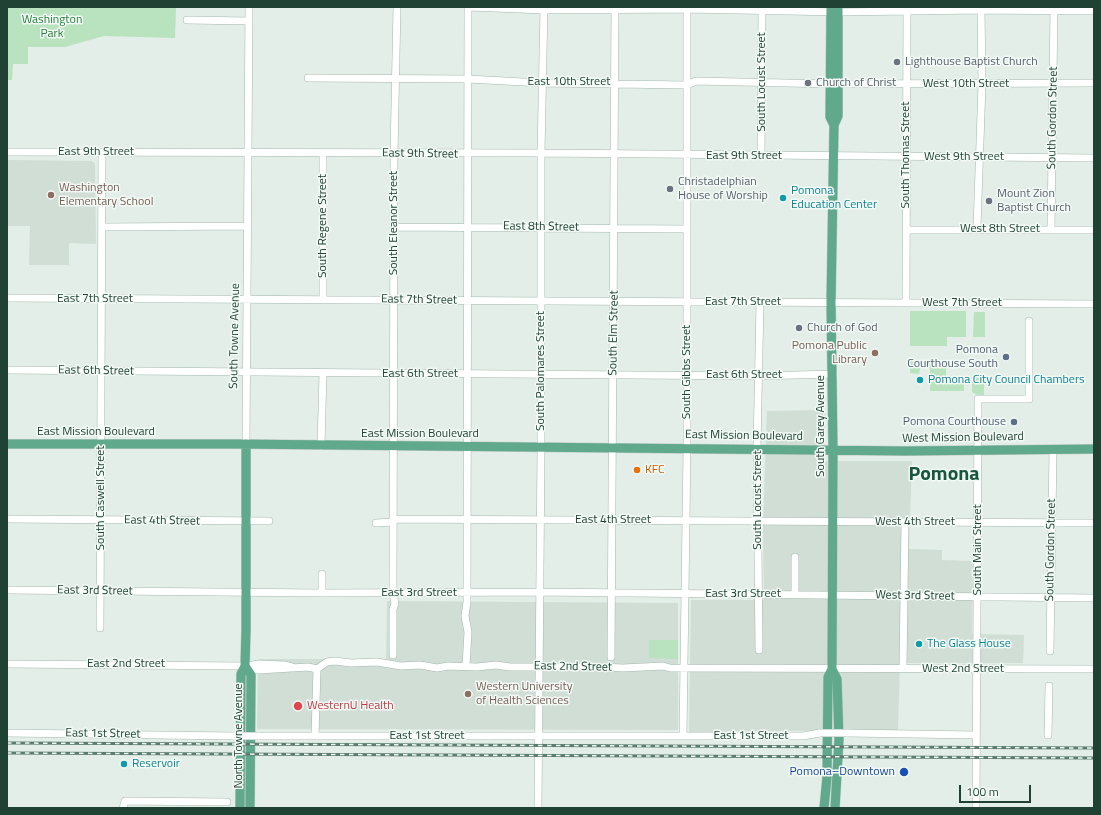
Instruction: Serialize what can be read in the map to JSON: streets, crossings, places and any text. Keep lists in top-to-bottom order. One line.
{"streets":{"main road":["South Towne Avenue","South Garey Avenue","East Mission Boulevard","West Mission Boulevard","North Towne Avenue"],"street":["East 10th Street","South Locust Street","West 10th Street","South Gordon Street","East 9th Street","South Thomas Street","West 9th Street","South Eleanor Street","South Regene Street","East 8th Street","West 8th Street","East 7th Street","West 7th Street","South Elm Street","East 6th Street","South Palomares Street","South Gibbs Street","South Caswell Street","East 4th Street","West 4th Street","South Main Street","East 3rd Street","West 3rd Street","East 2nd Street","West 2nd Street","East 1st Street"]},"crossings":[["East 10th Street","South Locust Street"],["East 10th Street","West 10th Street"],["East 10th Street","South Eleanor Street"],["East 10th Street","South Elm Street"],["East 10th Street","South Palomares Street"],["East 10th Street","South Gibbs Street"],["East 10th Street","South Garey Avenue"],["South Locust Street","East 9th Street"],["South Locust Street","East 7th Street"],["South Locust Street","East 6th Street"],["South Locust Street","East Mission Boulevard"],["South Locust Street","East 4th Street"],["South Locust Street","East 3rd Street"],["West 10th Street","South Gordon Street"],["West 10th Street","South Thomas Street"],["West 10th Street","South Garey Avenue"],["South Gordon Street","West 9th Street"],["South Gordon Street","West 8th Street"],["South Gordon Street","West Mission Boulevard"],["South Gordon Street","West 4th Street"],["South Gordon Street","West 3rd Street"],["East 9th Street","West 9th Street"],["East 9th Street","South Eleanor Street"],["East 9th Street","South Regene Street"],["East 9th Street","South Elm Street"],["East 9th Street","South Towne Avenue"],["East 9th Street","South Palomares Street"],["East 9th Street","South Gibbs Street"],["East 9th Street","South Garey Avenue"],["East 9th Street","South Caswell Street"],["South Thomas Street","West 9th Street"],["South Thomas Street","West 8th Street"],["South Thomas Street","West 7th Street"],["West 9th Street","South Garey Avenue"],["South Eleanor Street","East 8th Street"],["South Eleanor Street","East 7th Street"],["South Eleanor Street","East 6th Street"],["South Eleanor Street","East Mission Boulevard"],["South Eleanor Street","East 4th Street"],["South Eleanor Street","East 3rd Street"],["South Regene Street","East 7th Street"],["East 8th Street","South Elm Street"],["East 8th Street","South Palomares Street"],["East 8th Street","South Gibbs Street"],["East 7th Street","West 7th Street"],["East 7th Street","South Elm Street"],["East 7th Street","South Towne Avenue"],["East 7th Street","South Palomares Street"],["East 7th Street","South Gibbs Street"],["East 7th Street","South Garey Avenue"],["East 7th Street","South Caswell Street"],["West 7th Street","South Garey Avenue"],["South Elm Street","East 6th Street"],["South Elm Street","East Mission Boulevard"],["South Elm Street","East 4th Street"],["South Elm Street","East 3rd Street"],["South Towne Avenue","East 6th Street"],["South Towne Avenue","East Mission Boulevard"],["South Towne Avenue","East 4th Street"],["South Towne Avenue","East 3rd Street"],["South Towne Avenue","East 2nd Street"],["South Towne Avenue","North Towne Avenue"],["East 6th Street","South Palomares Street"],["East 6th Street","South Gibbs Street"],["East 6th Street","South Garey Avenue"],["East 6th Street","South Caswell Street"],["South Palomares Street","East Mission Boulevard"],["South Palomares Street","East 4th Street"],["South Palomares Street","East 3rd Street"],["South Palomares Street","East 2nd Street"],["South Palomares Street","East 1st Street"],["South Gibbs Street","East Mission Boulevard"],["South Gibbs Street","East 4th Street"],["South Gibbs Street","East 3rd Street"],["South Gibbs Street","East 2nd Street"],["South Gibbs Street","East 1st Street"],["South Garey Avenue","East Mission Boulevard"],["South Garey Avenue","West Mission Boulevard"],["South Garey Avenue","East 4th Street"],["South Garey Avenue","West 4th Street"],["South Garey Avenue","East 3rd Street"],["South Garey Avenue","West 3rd Street"],["South Garey Avenue","East 2nd Street"],["South Garey Avenue","West 2nd Street"],["East Mission Boulevard","West Mission Boulevard"],["East Mission Boulevard","South Caswell Street"],["West Mission Boulevard","South Main Street"],["South Caswell Street","East 4th Street"],["South Caswell Street","East 3rd Street"],["East 4th Street","West 4th Street"],["West 4th Street","South Main Street"],["South Main Street","West 3rd Street"],["South Main Street","West 2nd Street"],["South Main Street","East 1st Street"],["East 3rd Street","West 3rd Street"],["East 2nd Street","West 2nd Street"],["East 2nd Street","North Towne Avenue"]],"districts":["Pomona"],"parks":["Washington Park"],"places":["Lighthouse Baptist Church","Church of Christ","Christadelphian House of Worship","Washington Elementary School","Pomona Education Center","Mount Zion Baptist Church","Church of God","Pomona Public Library","Pomona Courthouse South","Pomona City Council Chambers","Pomona Courthouse","KFC","The Glass House","Western University of Health Sciences","WesternU Health","Reservoir","Pomona–Downtown"],"scale_bar":"100 m"}
